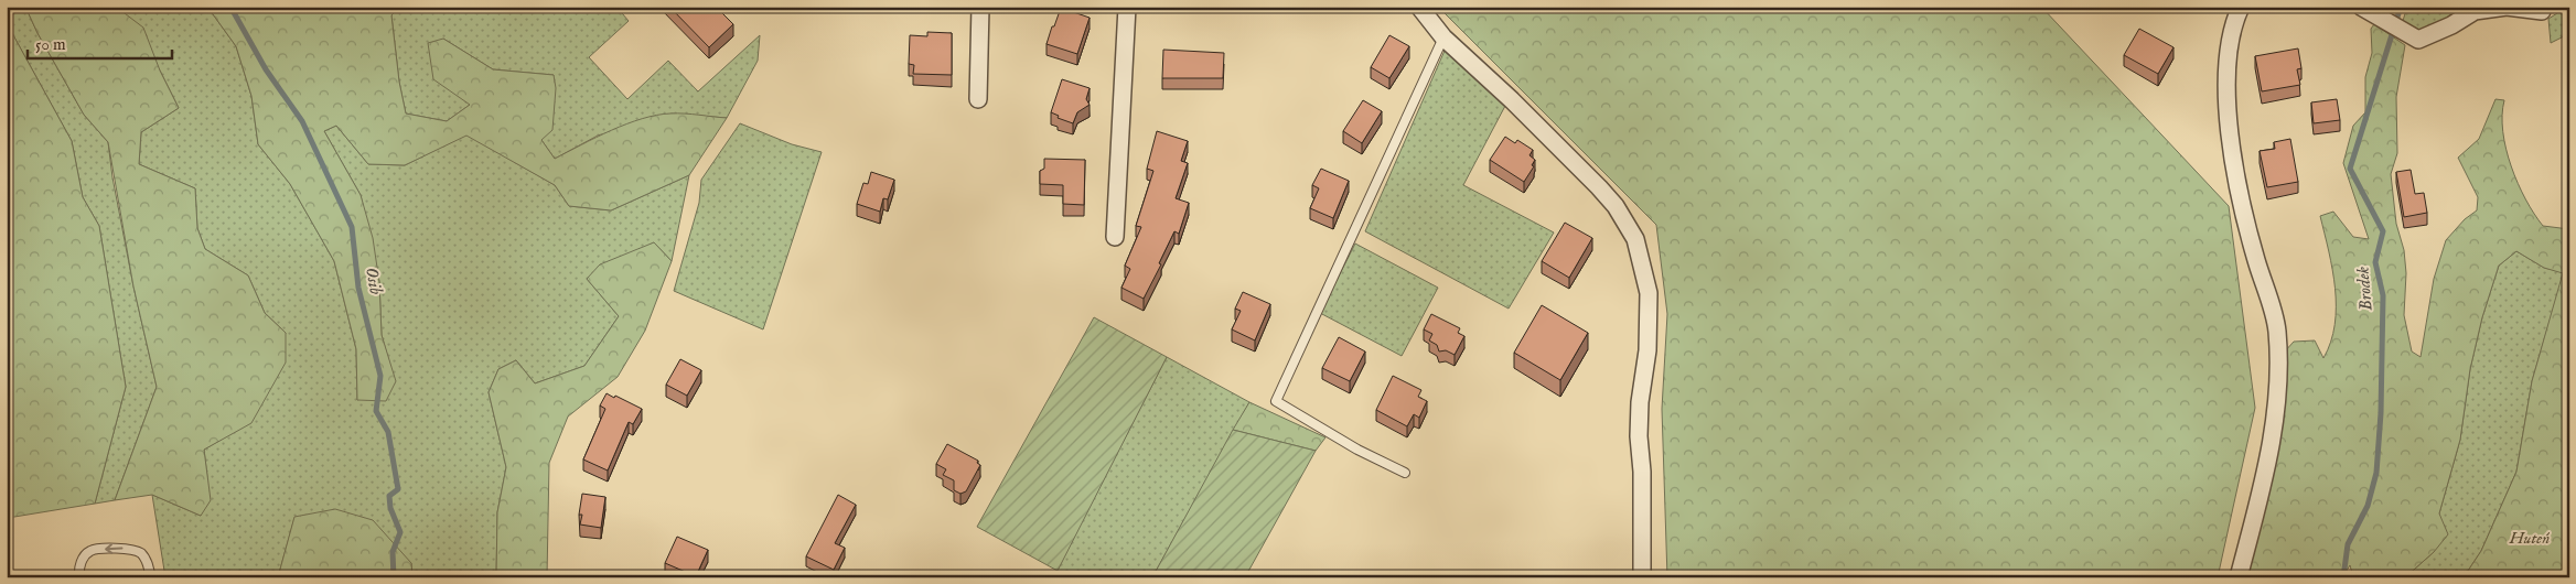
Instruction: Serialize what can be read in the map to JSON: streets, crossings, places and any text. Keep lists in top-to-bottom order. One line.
{"water":["Osib","Brodek"],"parks":["Huteń"],"scale_bar":"50 m"}
